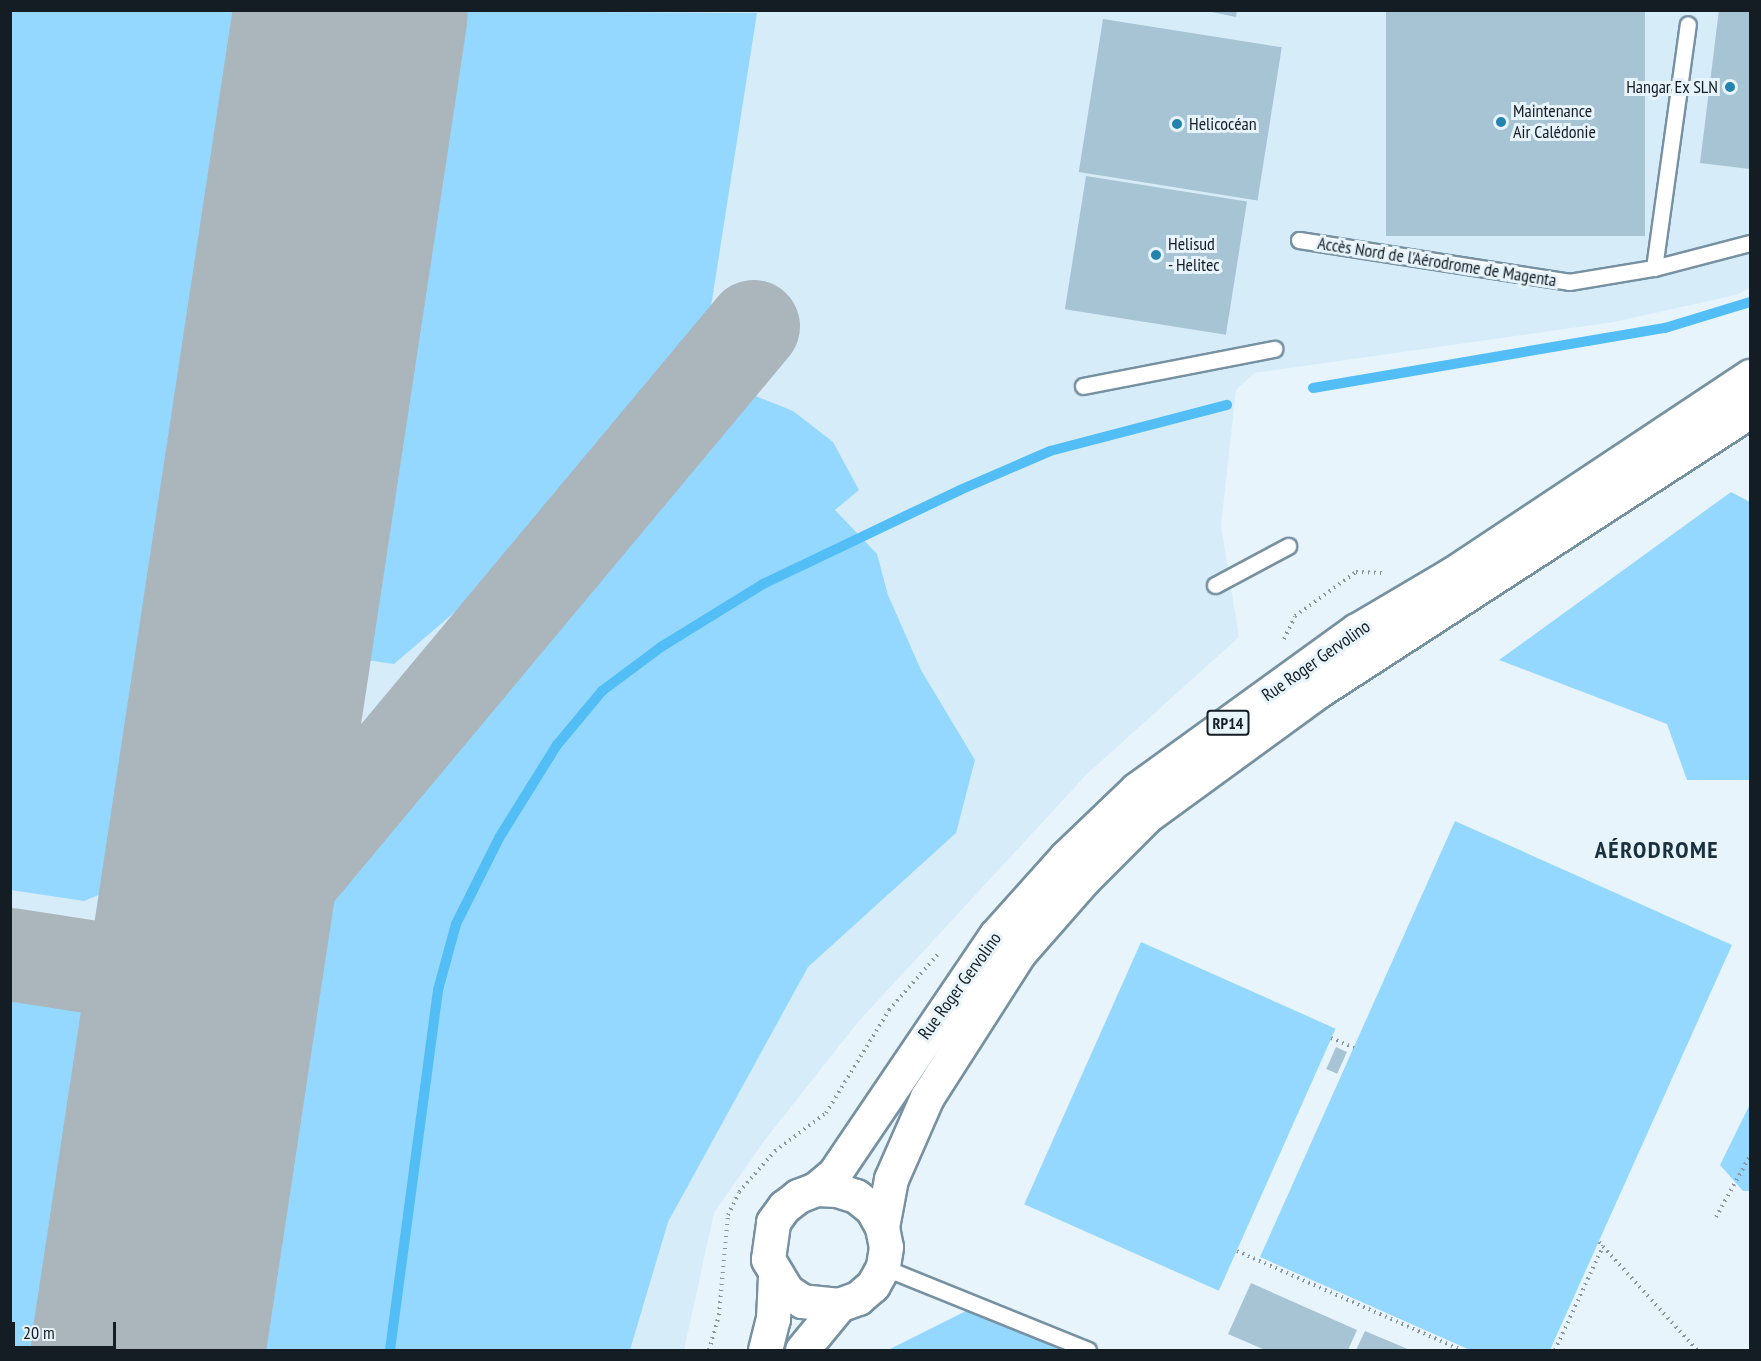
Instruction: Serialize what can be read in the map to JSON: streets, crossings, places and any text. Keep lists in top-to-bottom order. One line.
{"streets":{"main road":["Rue Roger Gervolino","RP14"],"lane":["Accès Nord de l'Aérodrome de Magenta"]},"districts":["AÉRODROME"],"places":["Hangar Ex SLN","Maintenance Air Calédonie","Helicocéan","Helisud - Helitec"],"scale_bar":"20 m"}
